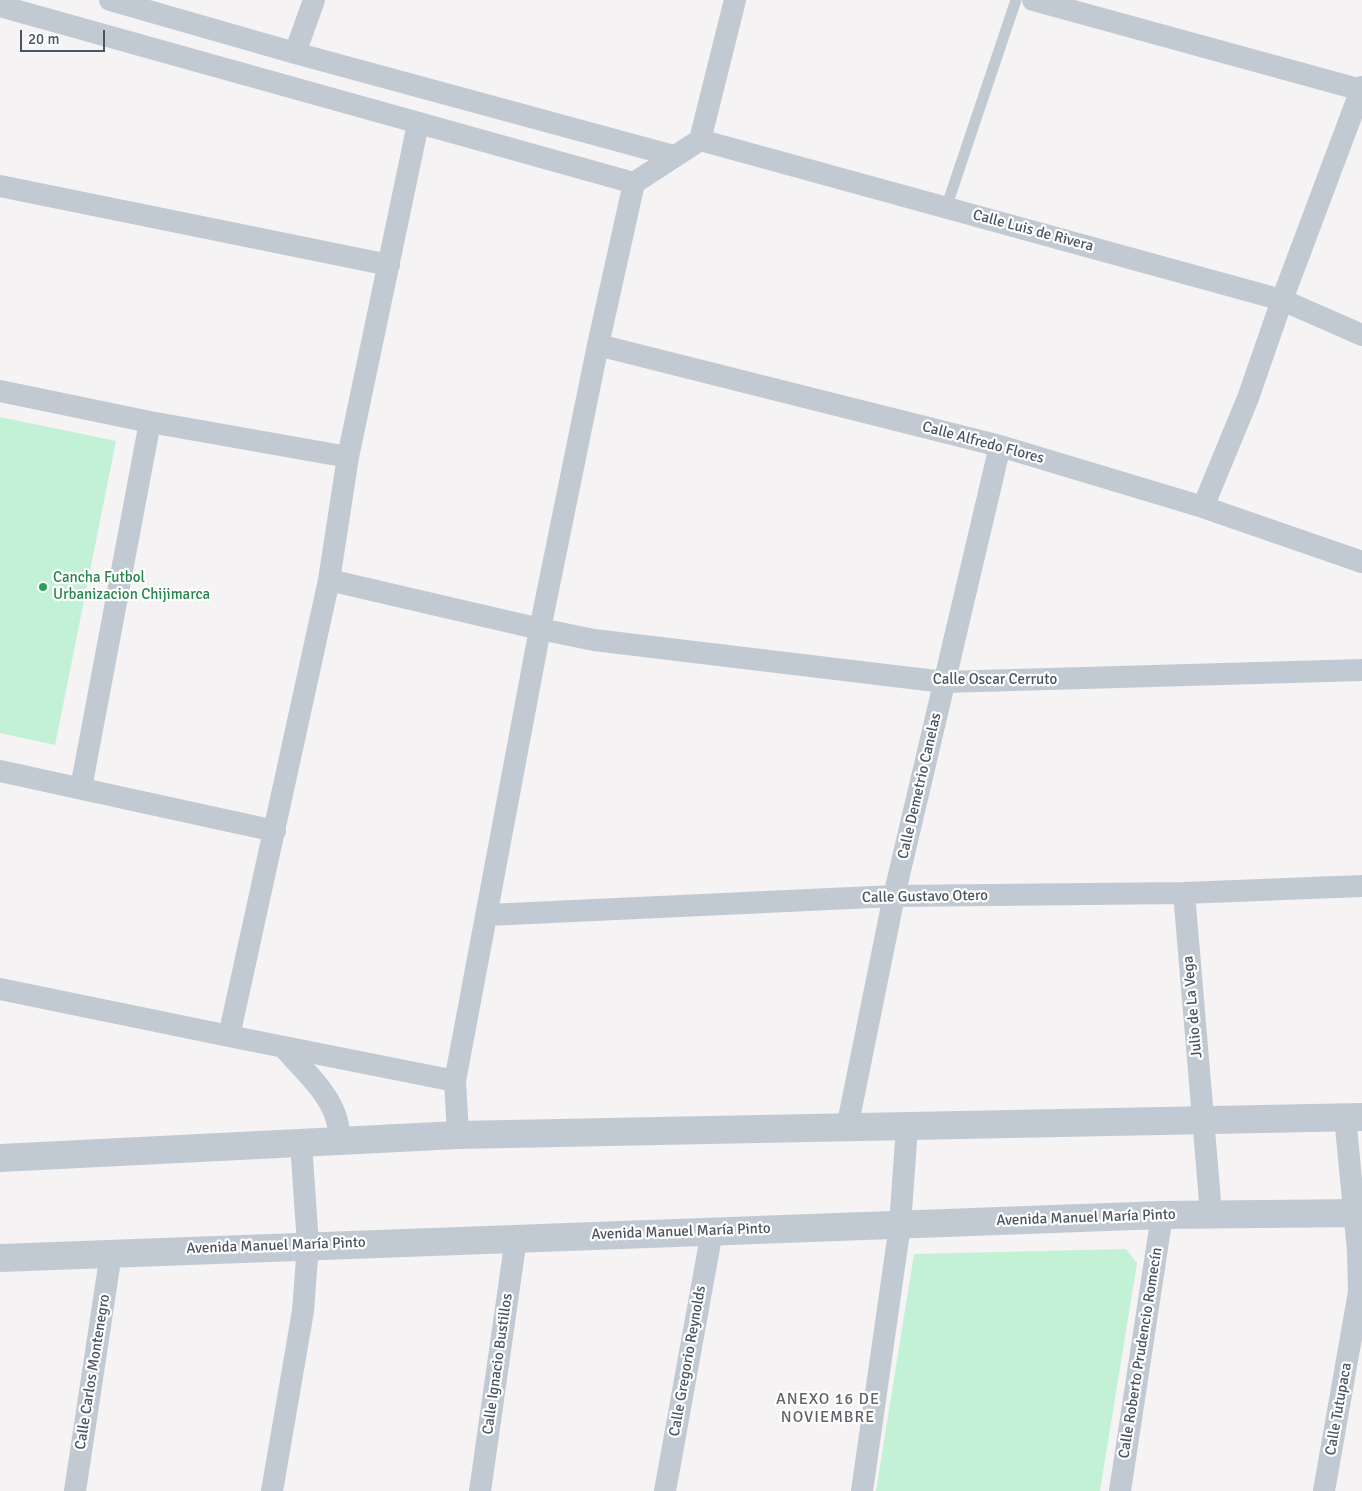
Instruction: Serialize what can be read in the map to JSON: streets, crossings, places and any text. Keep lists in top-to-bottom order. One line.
{"streets":{"street":["Calle Luis de Rivera","Calle Alfredo Flores","Calle Oscar Cerruto","Calle Demetrio Canelas","Calle Gustavo Otero","Julio de La Vega","Avenida Manuel María Pinto","Calle Roberto Prudencio Romecín","Calle Gregorio Reynolds","Calle Ignacio Bustillos","Calle Carlos Montenegro","Calle Tutupaca"]},"crossings":[["Calle Alfredo Flores","Calle Demetrio Canelas"],["Calle Oscar Cerruto","Calle Demetrio Canelas"],["Calle Demetrio Canelas","Calle Gustavo Otero"],["Calle Gustavo Otero","Julio de La Vega"],["Julio de La Vega","Avenida Manuel María Pinto"],["Avenida Manuel María Pinto","Calle Roberto Prudencio Romecín"],["Avenida Manuel María Pinto","Calle Gregorio Reynolds"],["Avenida Manuel María Pinto","Calle Ignacio Bustillos"],["Avenida Manuel María Pinto","Calle Carlos Montenegro"],["Avenida Manuel María Pinto","Calle Tutupaca"]],"districts":["ANEXO 16 DE NOVIEMBRE"],"places":["Cancha Futbol Urbanizacion Chijimarca"],"scale_bar":"20 m"}
